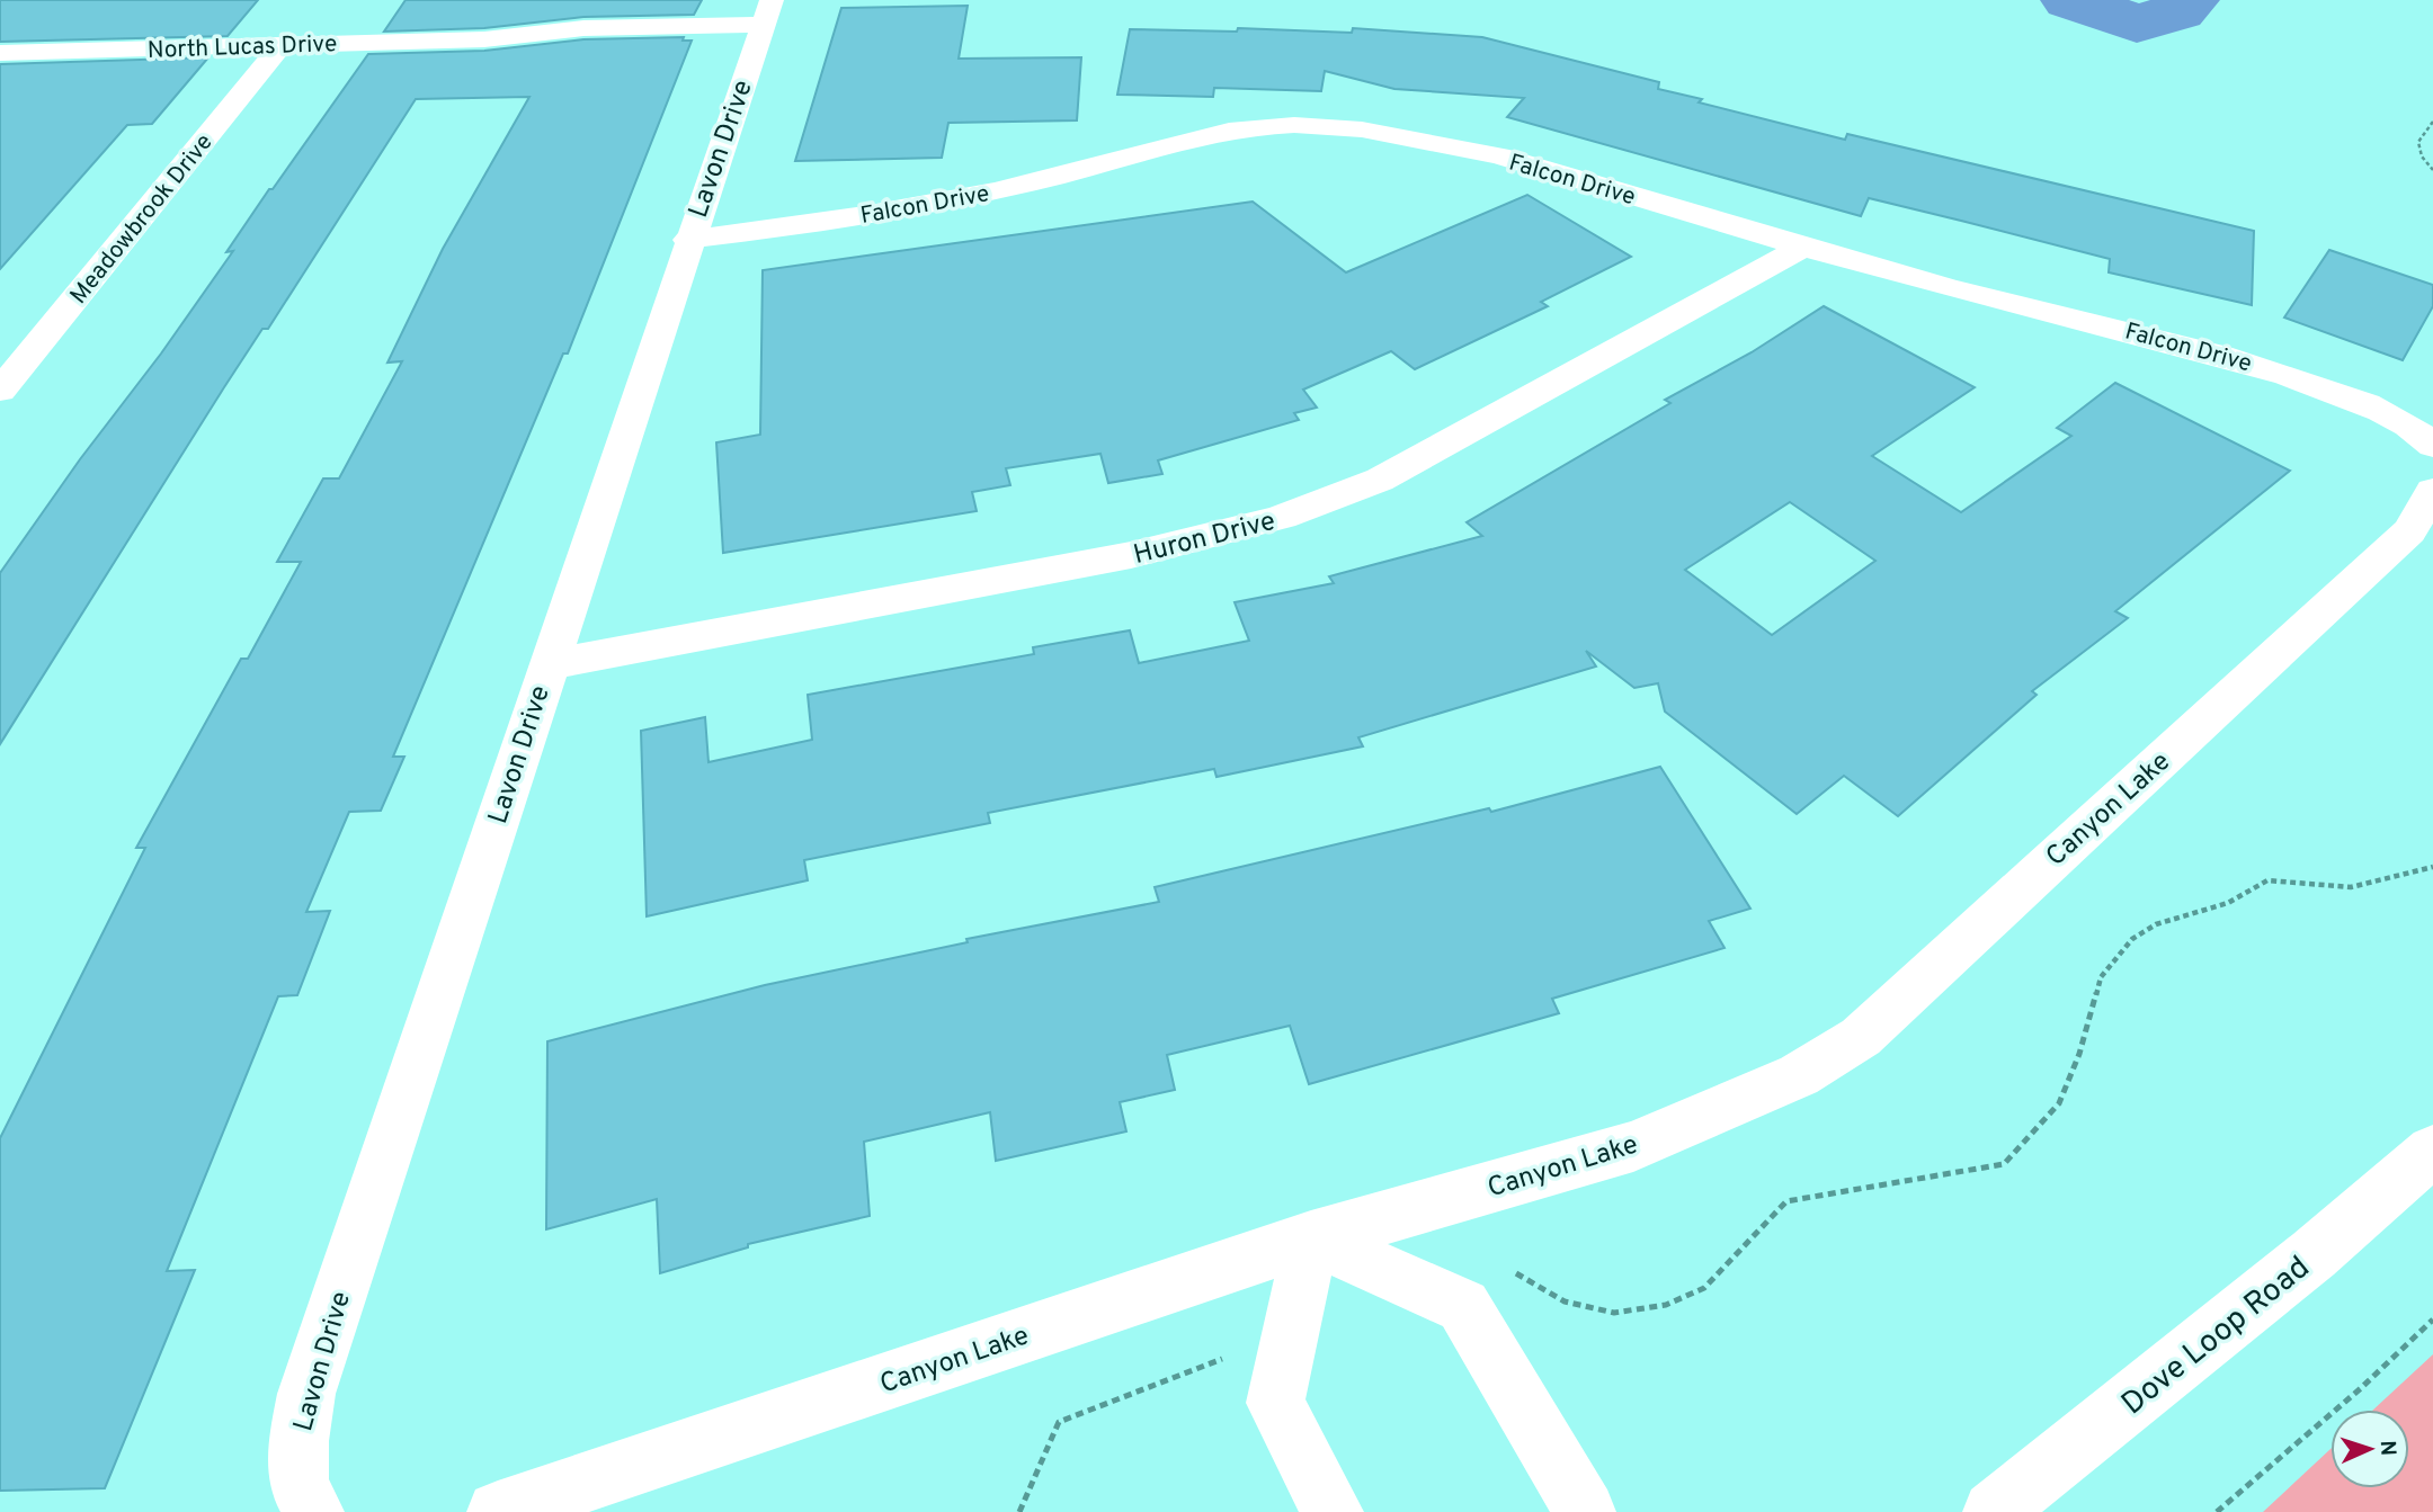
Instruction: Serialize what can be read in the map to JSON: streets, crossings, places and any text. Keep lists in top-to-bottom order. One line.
{"streets":{"street":["North Lucas Drive","Lavon Drive","Falcon Drive","Meadowbrook Drive","Huron Drive","Canyon Lake","Dove Loop Road"]},"crossings":[["North Lucas Drive","Lavon Drive"],["North Lucas Drive","Meadowbrook Drive"],["Lavon Drive","Falcon Drive"],["Lavon Drive","Huron Drive"],["Falcon Drive","Huron Drive"],["Falcon Drive","Canyon Lake"]],"north":"right"}
